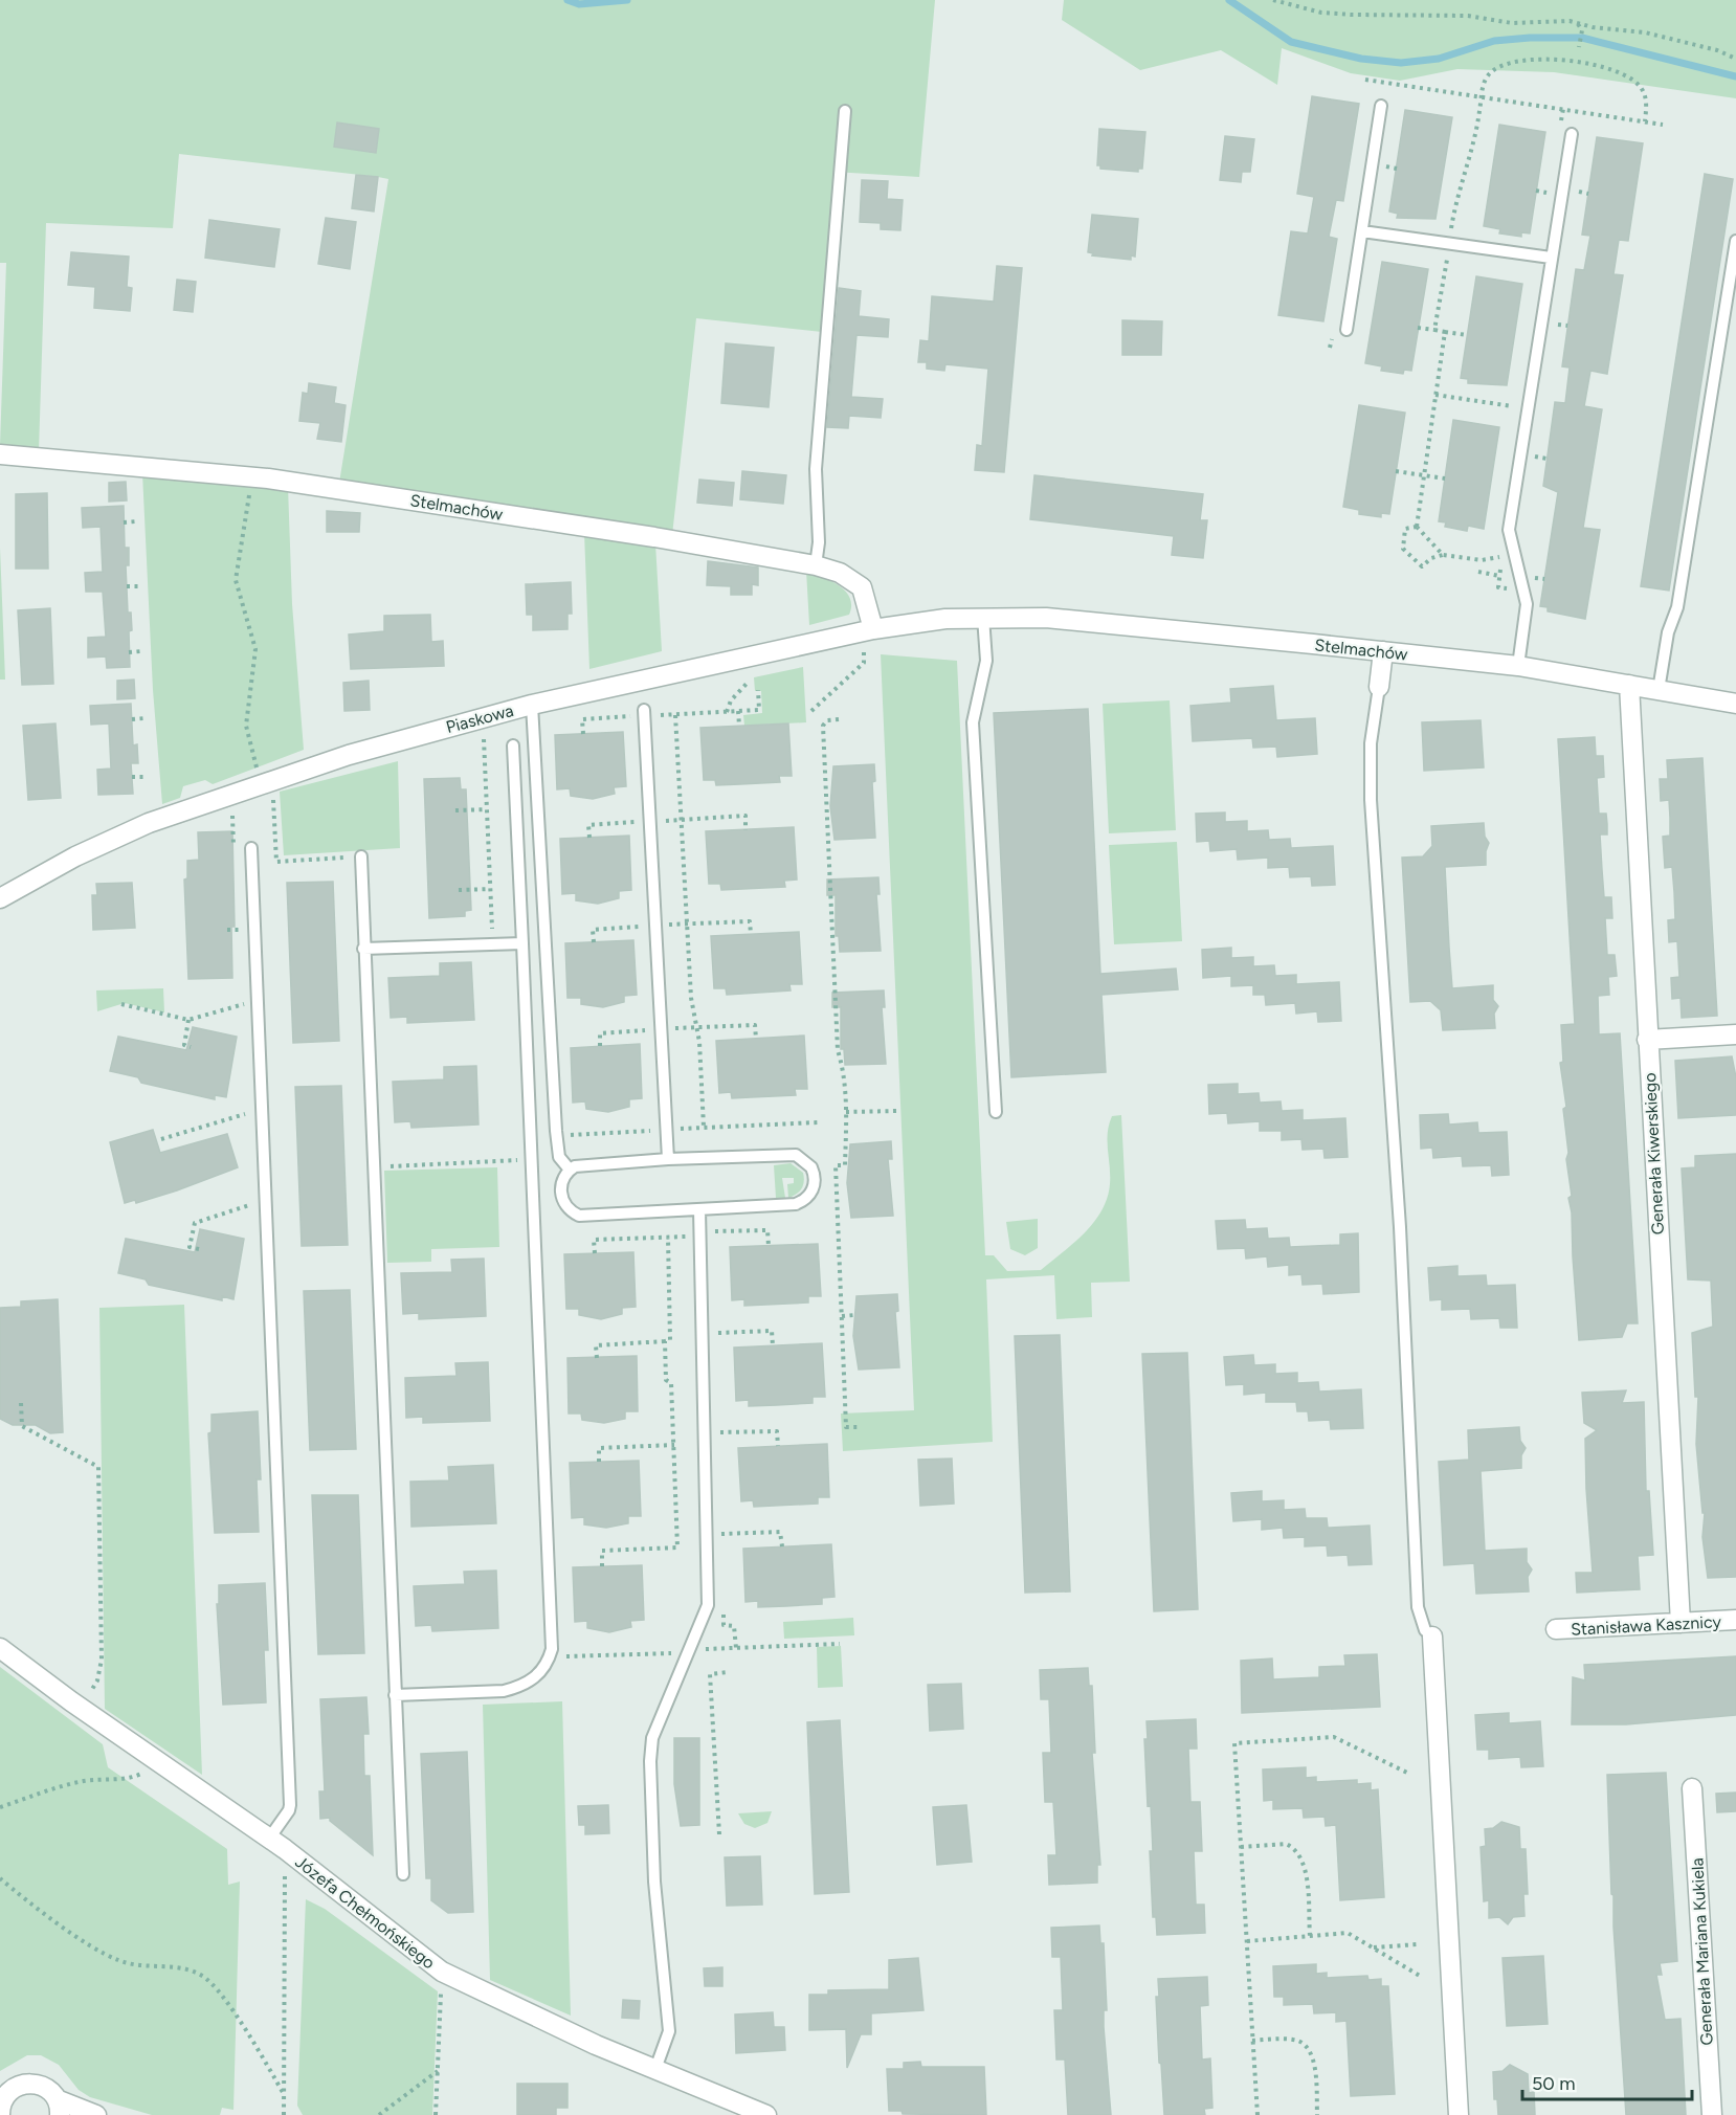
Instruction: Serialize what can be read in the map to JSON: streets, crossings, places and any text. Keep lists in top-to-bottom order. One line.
{"streets":{"street":["Stelmachów","Piaskowa","Generała Kiwerskiego","Stanisława Kasznicy","Józefa Chełmońskiego","Generała Mariana Kukiela"]},"crossings":[["Stelmachów","Piaskowa"],["Stelmachów","Generała Kiwerskiego"],["Generała Kiwerskiego","Stanisława Kasznicy"]],"scale_bar":"50 m"}
